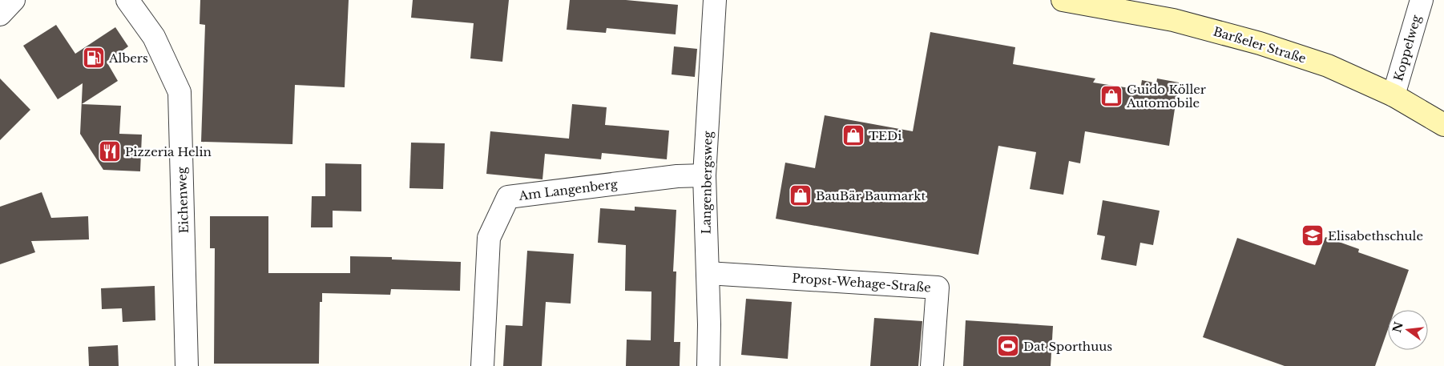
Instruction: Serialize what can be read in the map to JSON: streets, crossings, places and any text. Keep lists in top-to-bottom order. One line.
{"streets":{"street":["Barßeler Straße","Koppelweg","Langenbergsweg","Am Langenberg","Eichenweg","Propst-Wehage-Straße"]},"crossings":[["Barßeler Straße","Koppelweg"],["Langenbergsweg","Am Langenberg"],["Langenbergsweg","Propst-Wehage-Straße"]],"places":{"fuel station":["Albers"],"shop":["Guido Köller Automobile","TEDi","BauBär Baumarkt"],"restaurant":["Pizzeria Helin"],"school or university":["Elisabethschule"],"sports":["Dat Sporthuus"]},"north":"left"}
